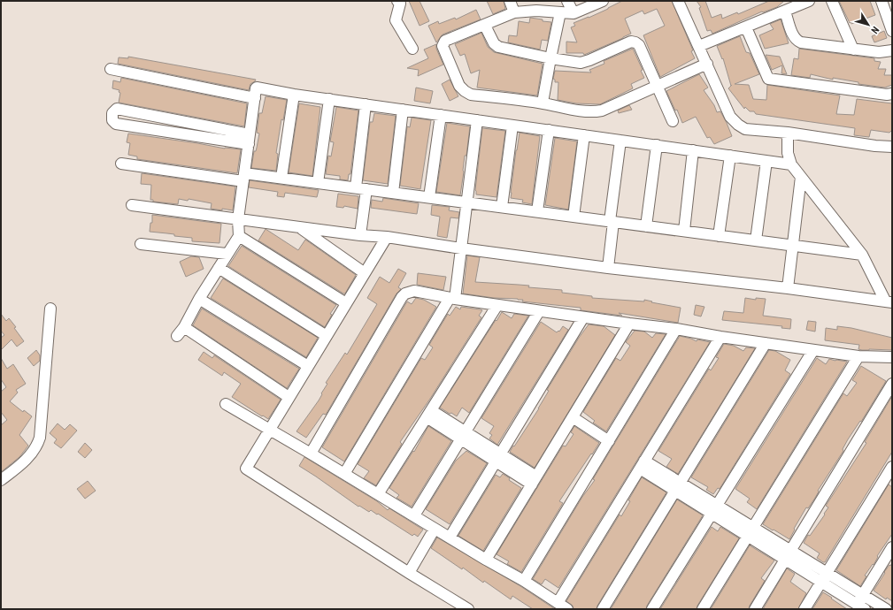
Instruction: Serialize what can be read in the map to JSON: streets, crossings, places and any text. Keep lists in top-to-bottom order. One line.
{"north":"bottom right"}
